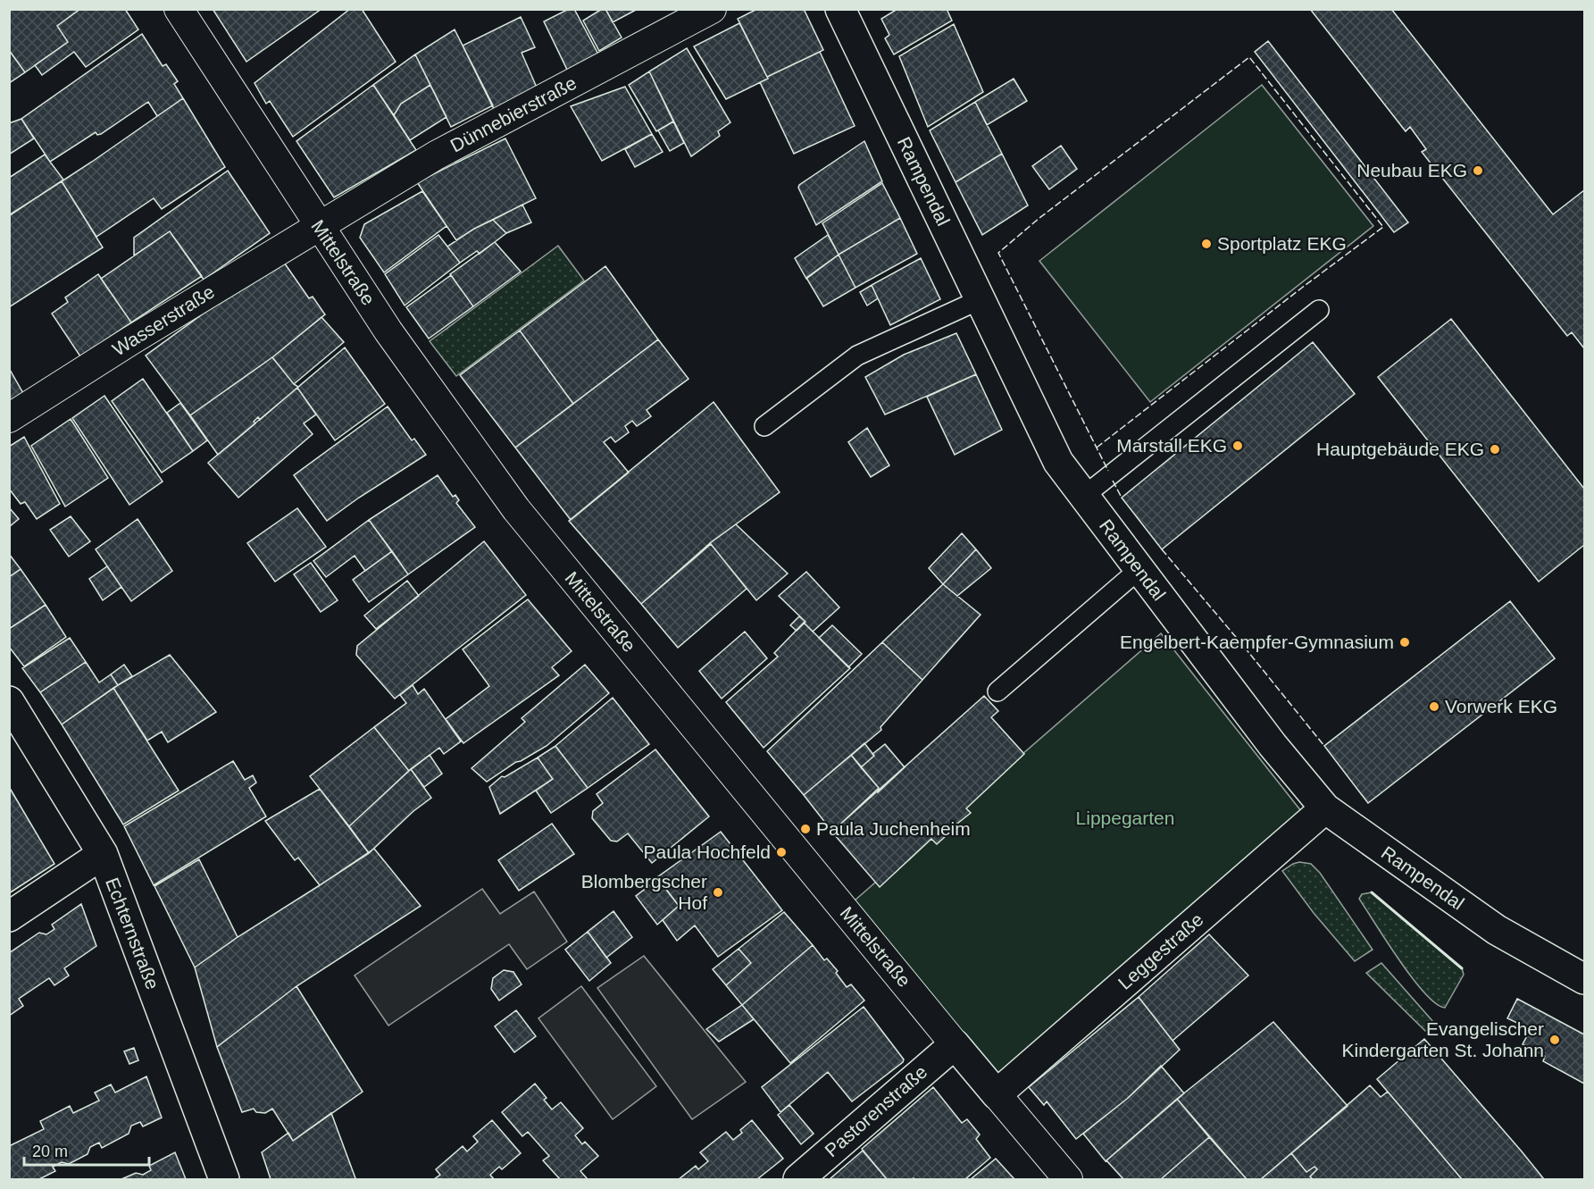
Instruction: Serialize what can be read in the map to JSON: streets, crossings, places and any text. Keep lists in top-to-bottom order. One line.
{"streets":{"street":["Dünnebierstraße","Rampendal","Mittelstraße","Wasserstraße","Echternstraße","Leggestraße","Pastorenstraße"]},"crossings":[["Dünnebierstraße","Mittelstraße"],["Dünnebierstraße","Wasserstraße"],["Rampendal","Leggestraße"],["Mittelstraße","Wasserstraße"],["Mittelstraße","Leggestraße"],["Mittelstraße","Pastorenstraße"]],"parks":["Lippegarten"],"places":["Neubau EKG","Sportplatz EKG","Marstall EKG","Hauptgebäude EKG","Engelbert-Kaempfer-Gymnasium","Vorwerk EKG","Paula Juchenheim","Paula Hochfeld","Blombergscher Hof","Evangelischer Kindergarten St. Johann"],"scale_bar":"20 m"}
